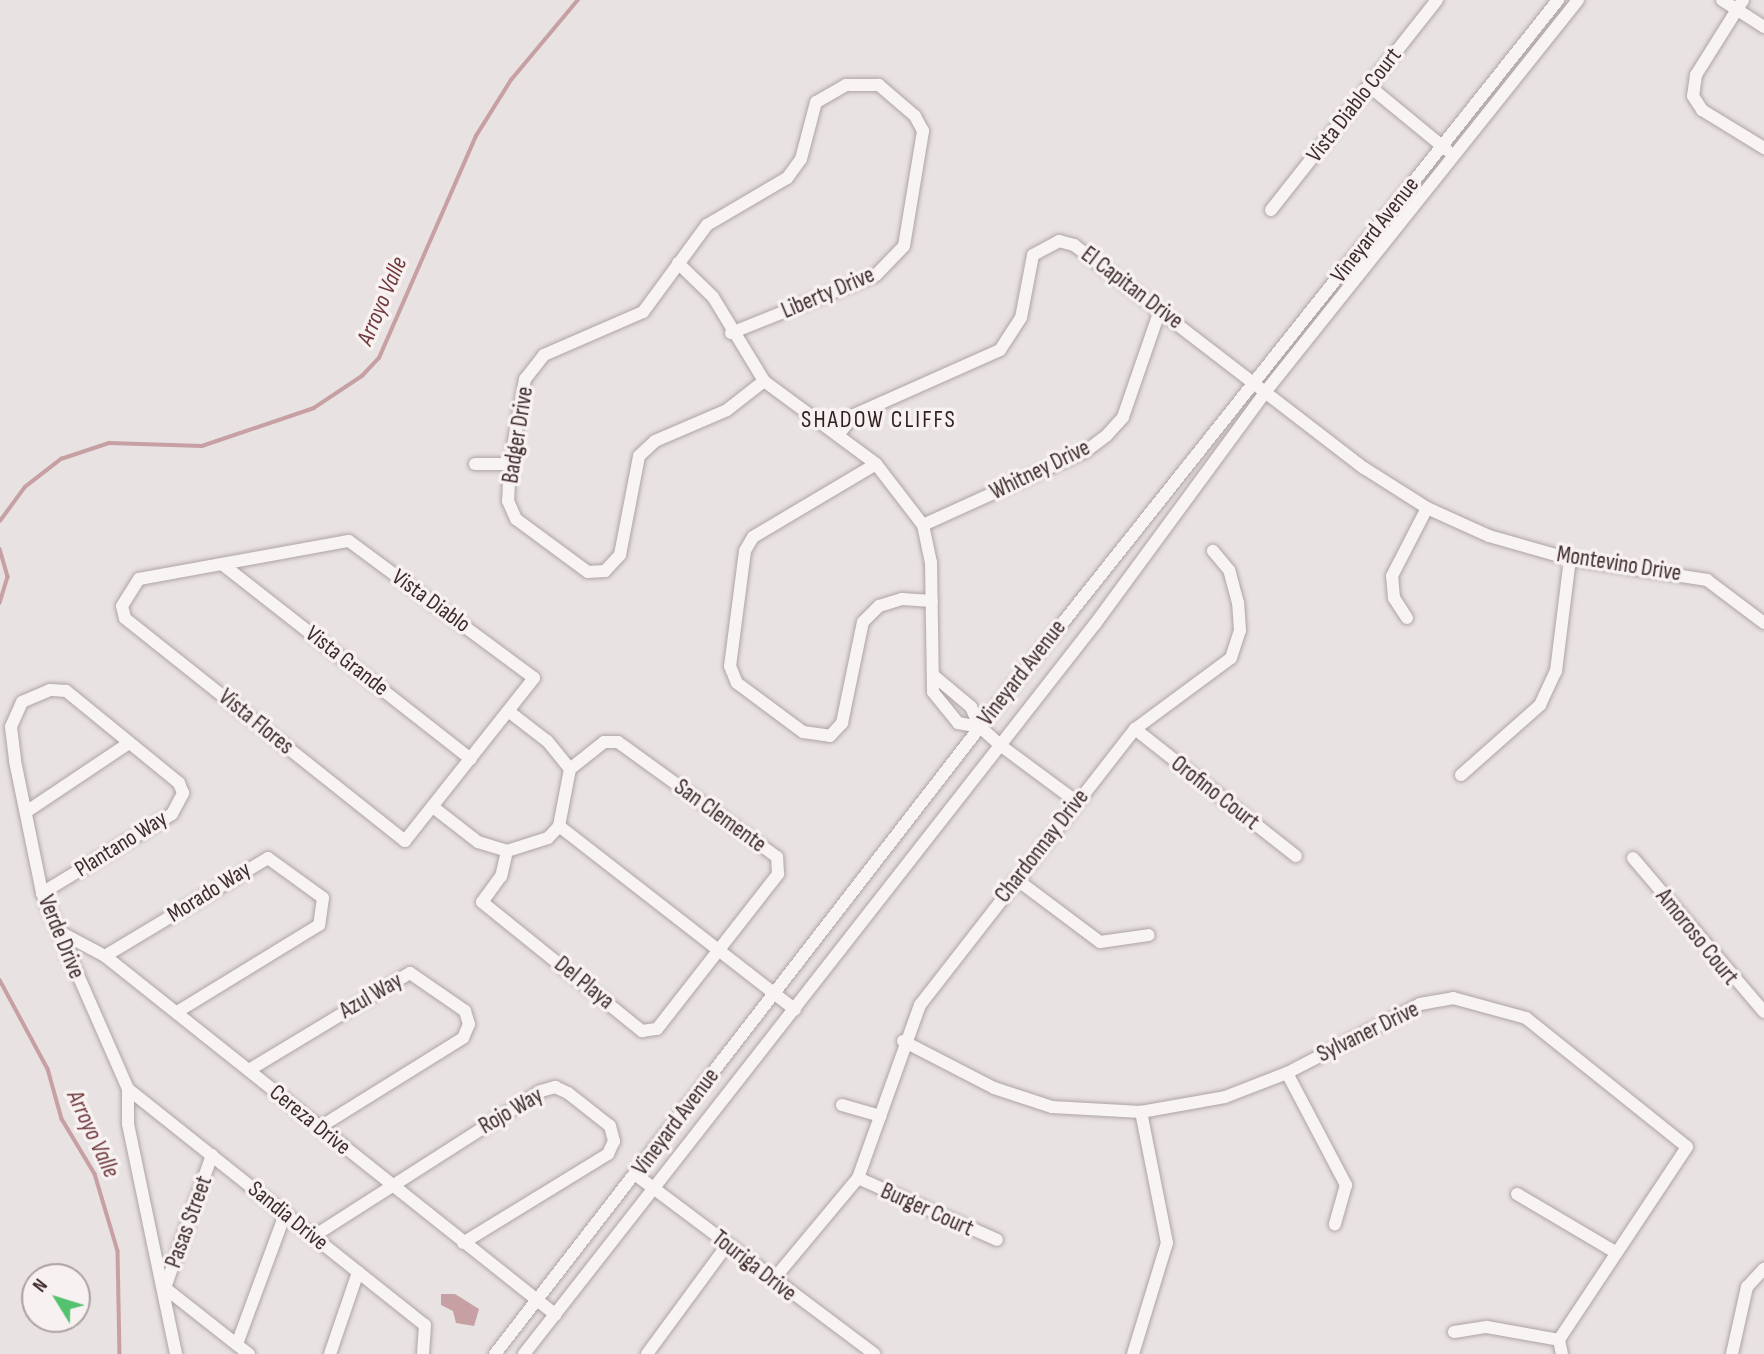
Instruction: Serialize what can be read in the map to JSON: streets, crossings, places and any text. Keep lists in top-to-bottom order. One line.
{"streets":{"street":["Vista Diablo Court","Vineyard Avenue","El Capitan Drive","Liberty Drive","Badger Drive","Whitney Drive","Montevino Drive","Vista Diablo","Vista Grande","Vista Flores","Orofino Court","San Clemente","Plantano Way","Chardonnay Drive","Morado Way","Verde Drive","Amoroso Court","Del Playa","Azul Way","Sylvaner Drive","Rojo Way","Cereza Drive","Burger Court","Sandia Drive","Pasas Street","Touriga Drive"]},"crossings":[["Vineyard Avenue","El Capitan Drive"],["Vineyard Avenue","Montevino Drive"],["Vineyard Avenue","Cereza Drive"],["Vineyard Avenue","Touriga Drive"],["El Capitan Drive","Whitney Drive"],["El Capitan Drive","Montevino Drive"],["Liberty Drive","Badger Drive"],["Vista Diablo","Vista Grande"],["Vista Diablo","Vista Flores"],["Vista Grande","Vista Flores"],["Orofino Court","Chardonnay Drive"],["San Clemente","Del Playa"],["Plantano Way","Verde Drive"],["Chardonnay Drive","Sylvaner Drive"],["Chardonnay Drive","Burger Court"],["Morado Way","Cereza Drive"],["Verde Drive","Cereza Drive"],["Verde Drive","Sandia Drive"],["Verde Drive","Pasas Street"],["Azul Way","Cereza Drive"],["Rojo Way","Cereza Drive"],["Rojo Way","Sandia Drive"],["Sandia Drive","Pasas Street"]],"districts":["SHADOW CLIFFS"],"water":["Arroyo Valle"],"north":"top left"}
